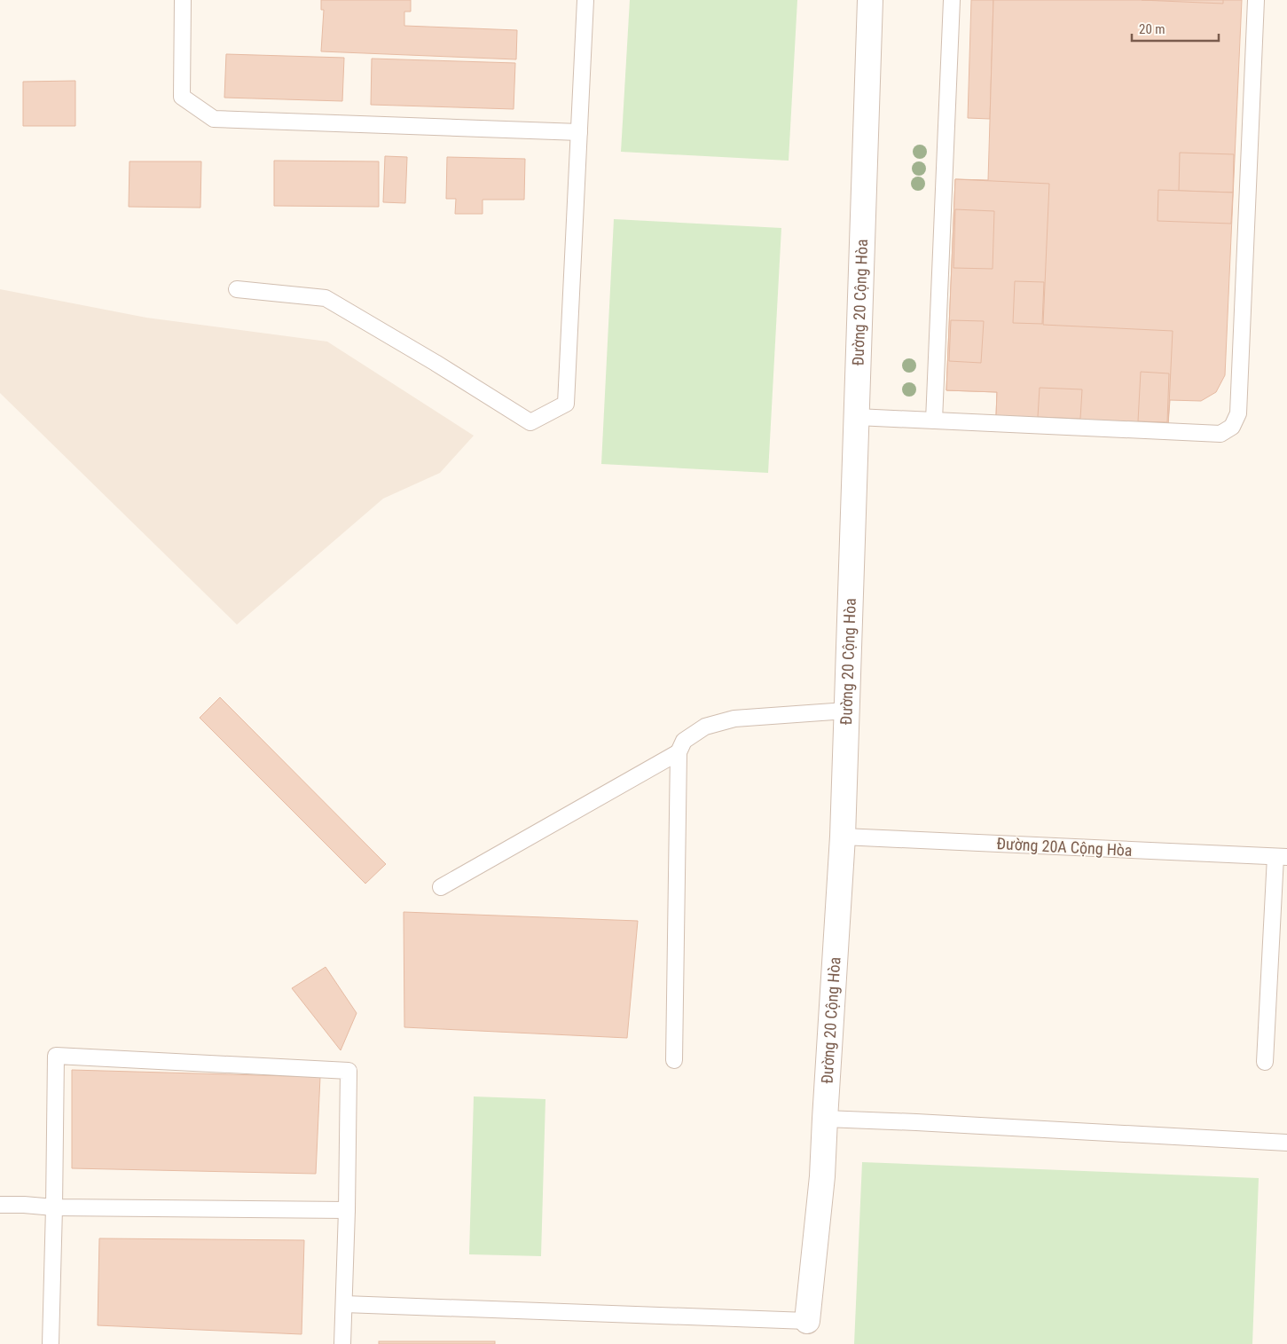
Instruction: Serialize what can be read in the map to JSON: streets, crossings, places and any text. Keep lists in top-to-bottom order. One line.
{"streets":{"street":["Đường 20 Cộng Hòa"],"lane":["Đường 20A Cộng Hòa"]},"crossings":[["Đường 20 Cộng Hòa","Đường 20A Cộng Hòa"]],"scale_bar":"20 m"}
